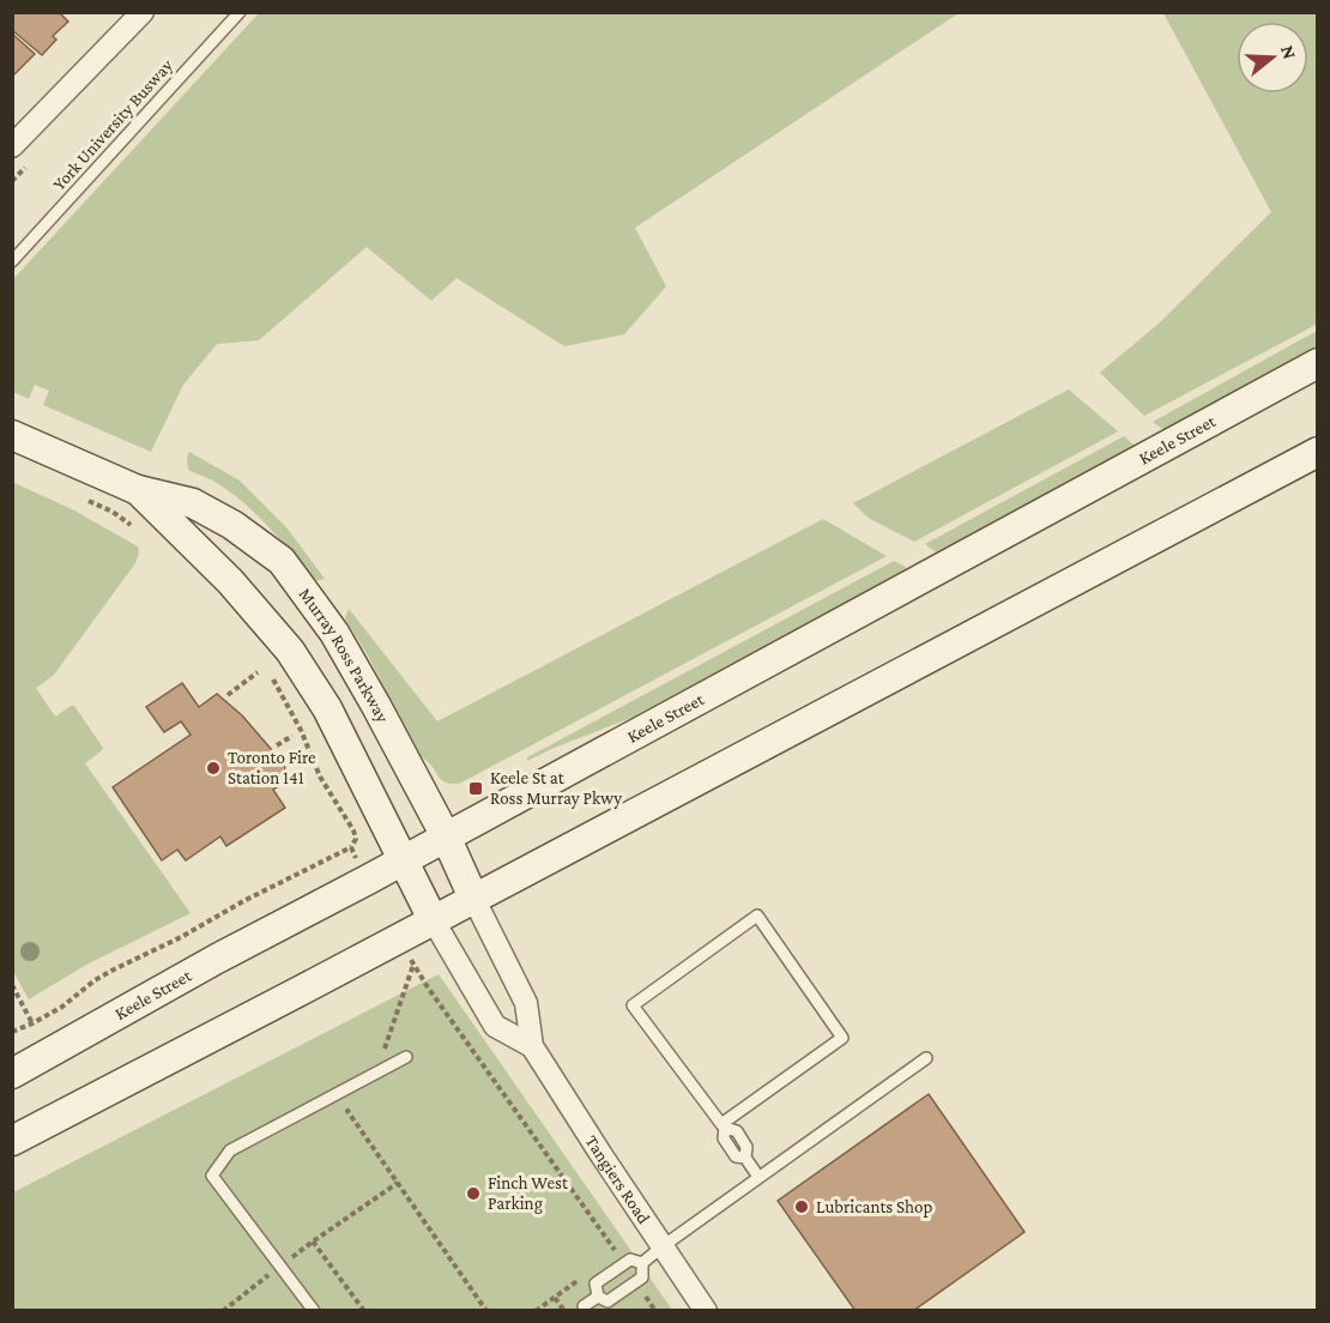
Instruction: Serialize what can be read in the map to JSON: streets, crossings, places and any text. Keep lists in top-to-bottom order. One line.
{"streets":{"main road":["Keele Street","Murray Ross Parkway"],"street":["Tangiers Road"],"lane":["York University Busway"]},"crossings":[["Keele Street","Murray Ross Parkway"],["Murray Ross Parkway","Tangiers Road"]],"places":{"other":["Toronto Fire Station 141","Finch West Parking","Lubricants Shop"],"transit":["Keele St at Ross Murray Pkwy"]},"north":"right"}
